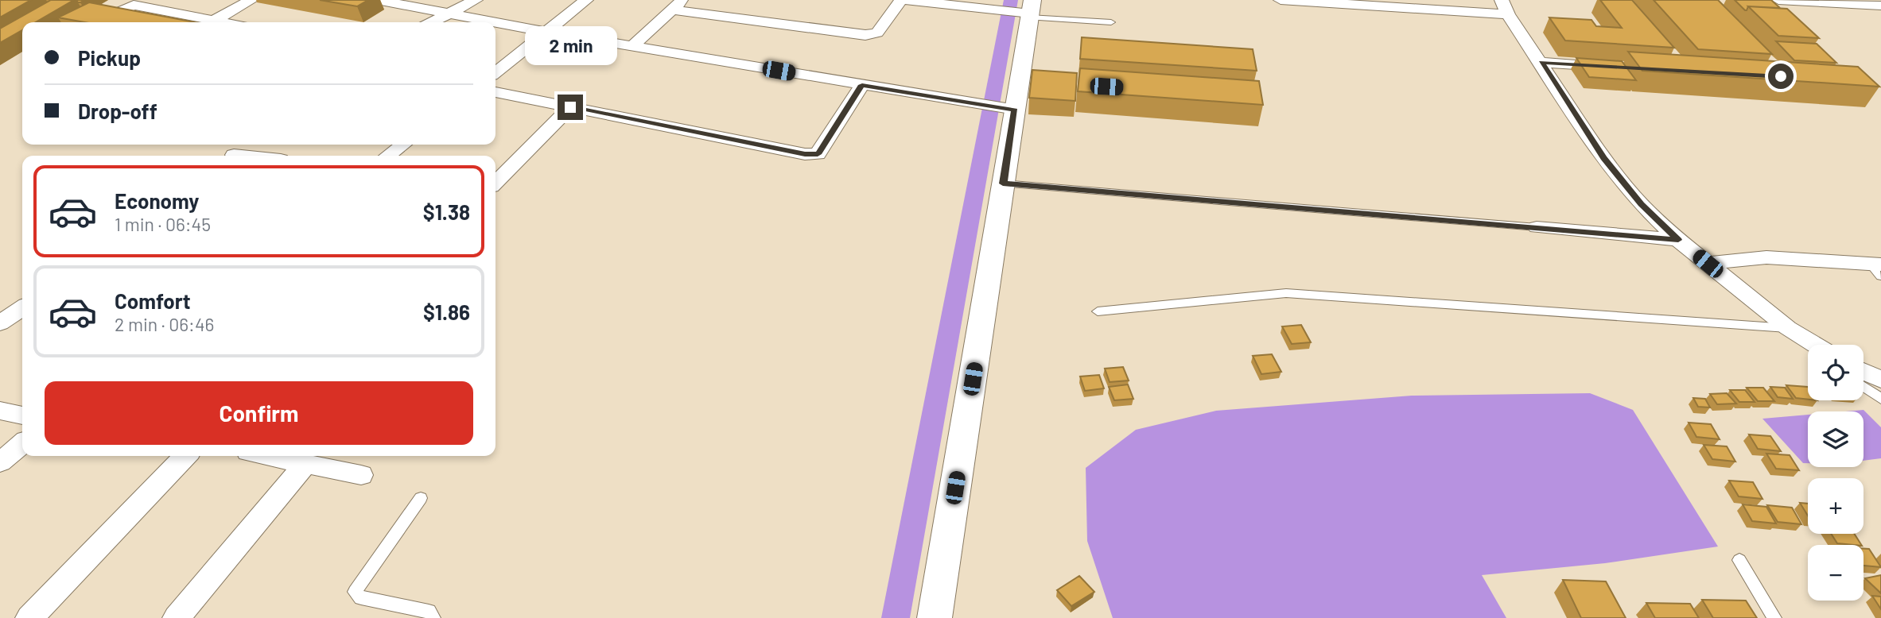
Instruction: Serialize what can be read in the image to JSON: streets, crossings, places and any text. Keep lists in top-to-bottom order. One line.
{"page":{"banner":["Pickup","Drop-off"],"bubble":"2 min","list":[{"name":"Economy","note":"1 min · 06:45","value":"$1.38"},{"name":"Comfort","note":"2 min · 06:46","value":"$1.86"}],"map_buttons":["+","−"],"buttons":"Confirm"}}
